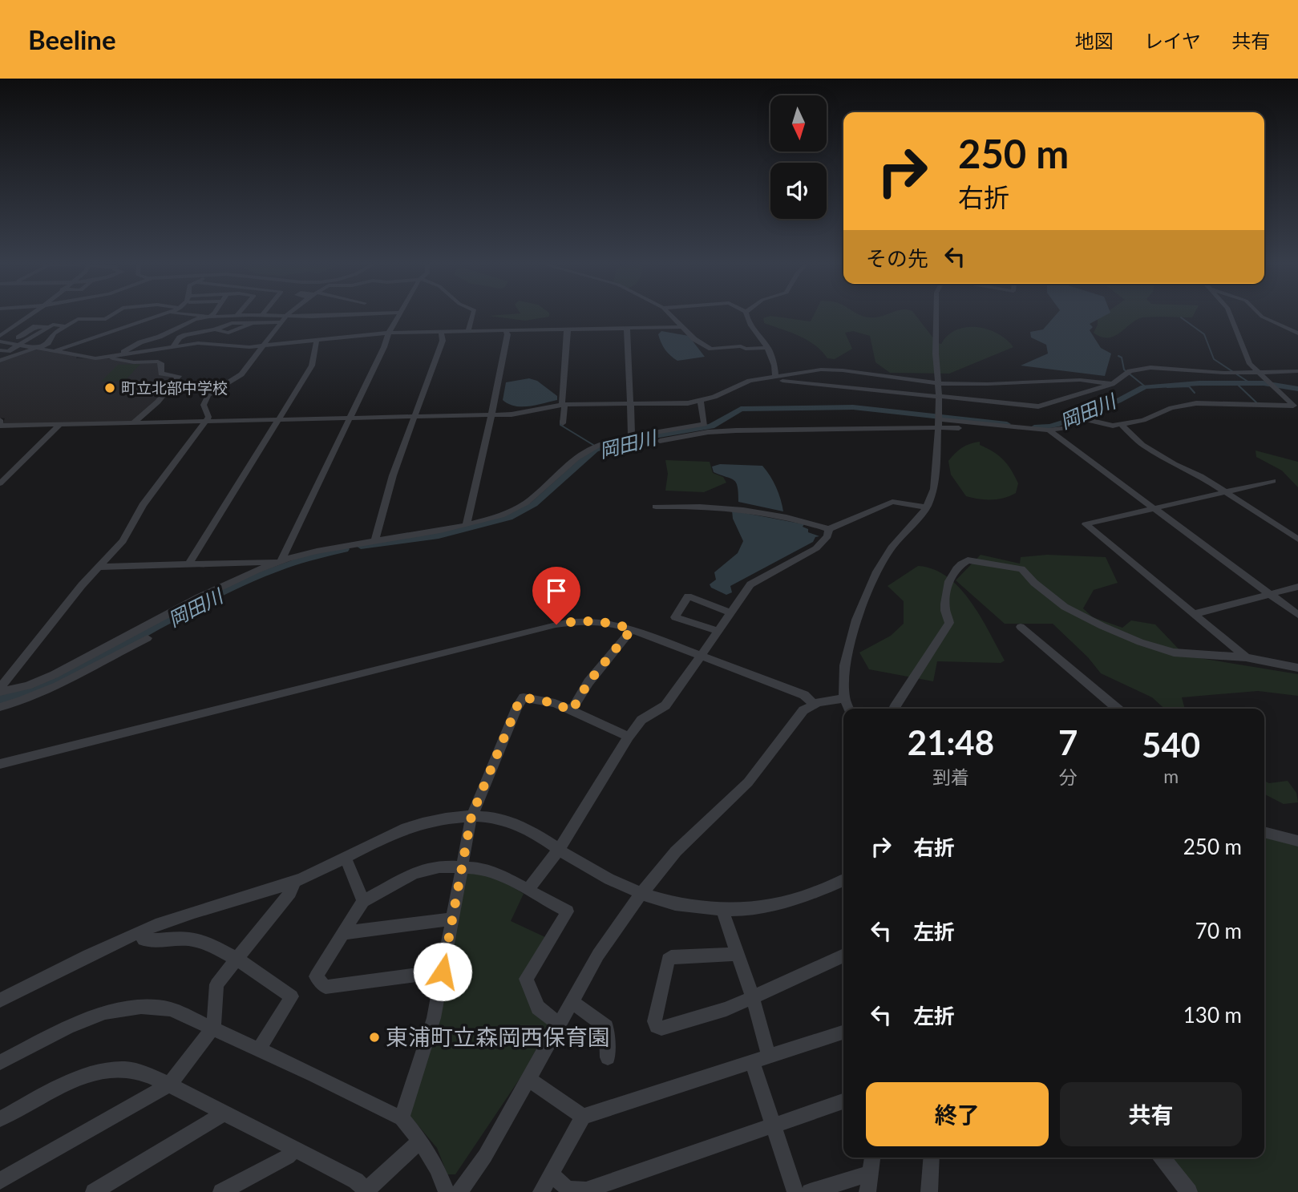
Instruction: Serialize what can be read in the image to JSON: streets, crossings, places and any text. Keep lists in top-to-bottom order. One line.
{"water":["岡田川"],"places":["町立北部中学校","東浦町立森岡西保育園"],"north":"bottom","page":{"header":"Beeline","nav":["地図","レイヤ","共有"],"turn":["250 m","右折"],"then":"その先","eta":["21:48","到着","7","分","540","m"],"list":[{"name":"右折","value":"250 m"},{"name":"左折","value":"70 m"},{"name":"左折","value":"130 m"}],"buttons":["終了","共有"]}}
